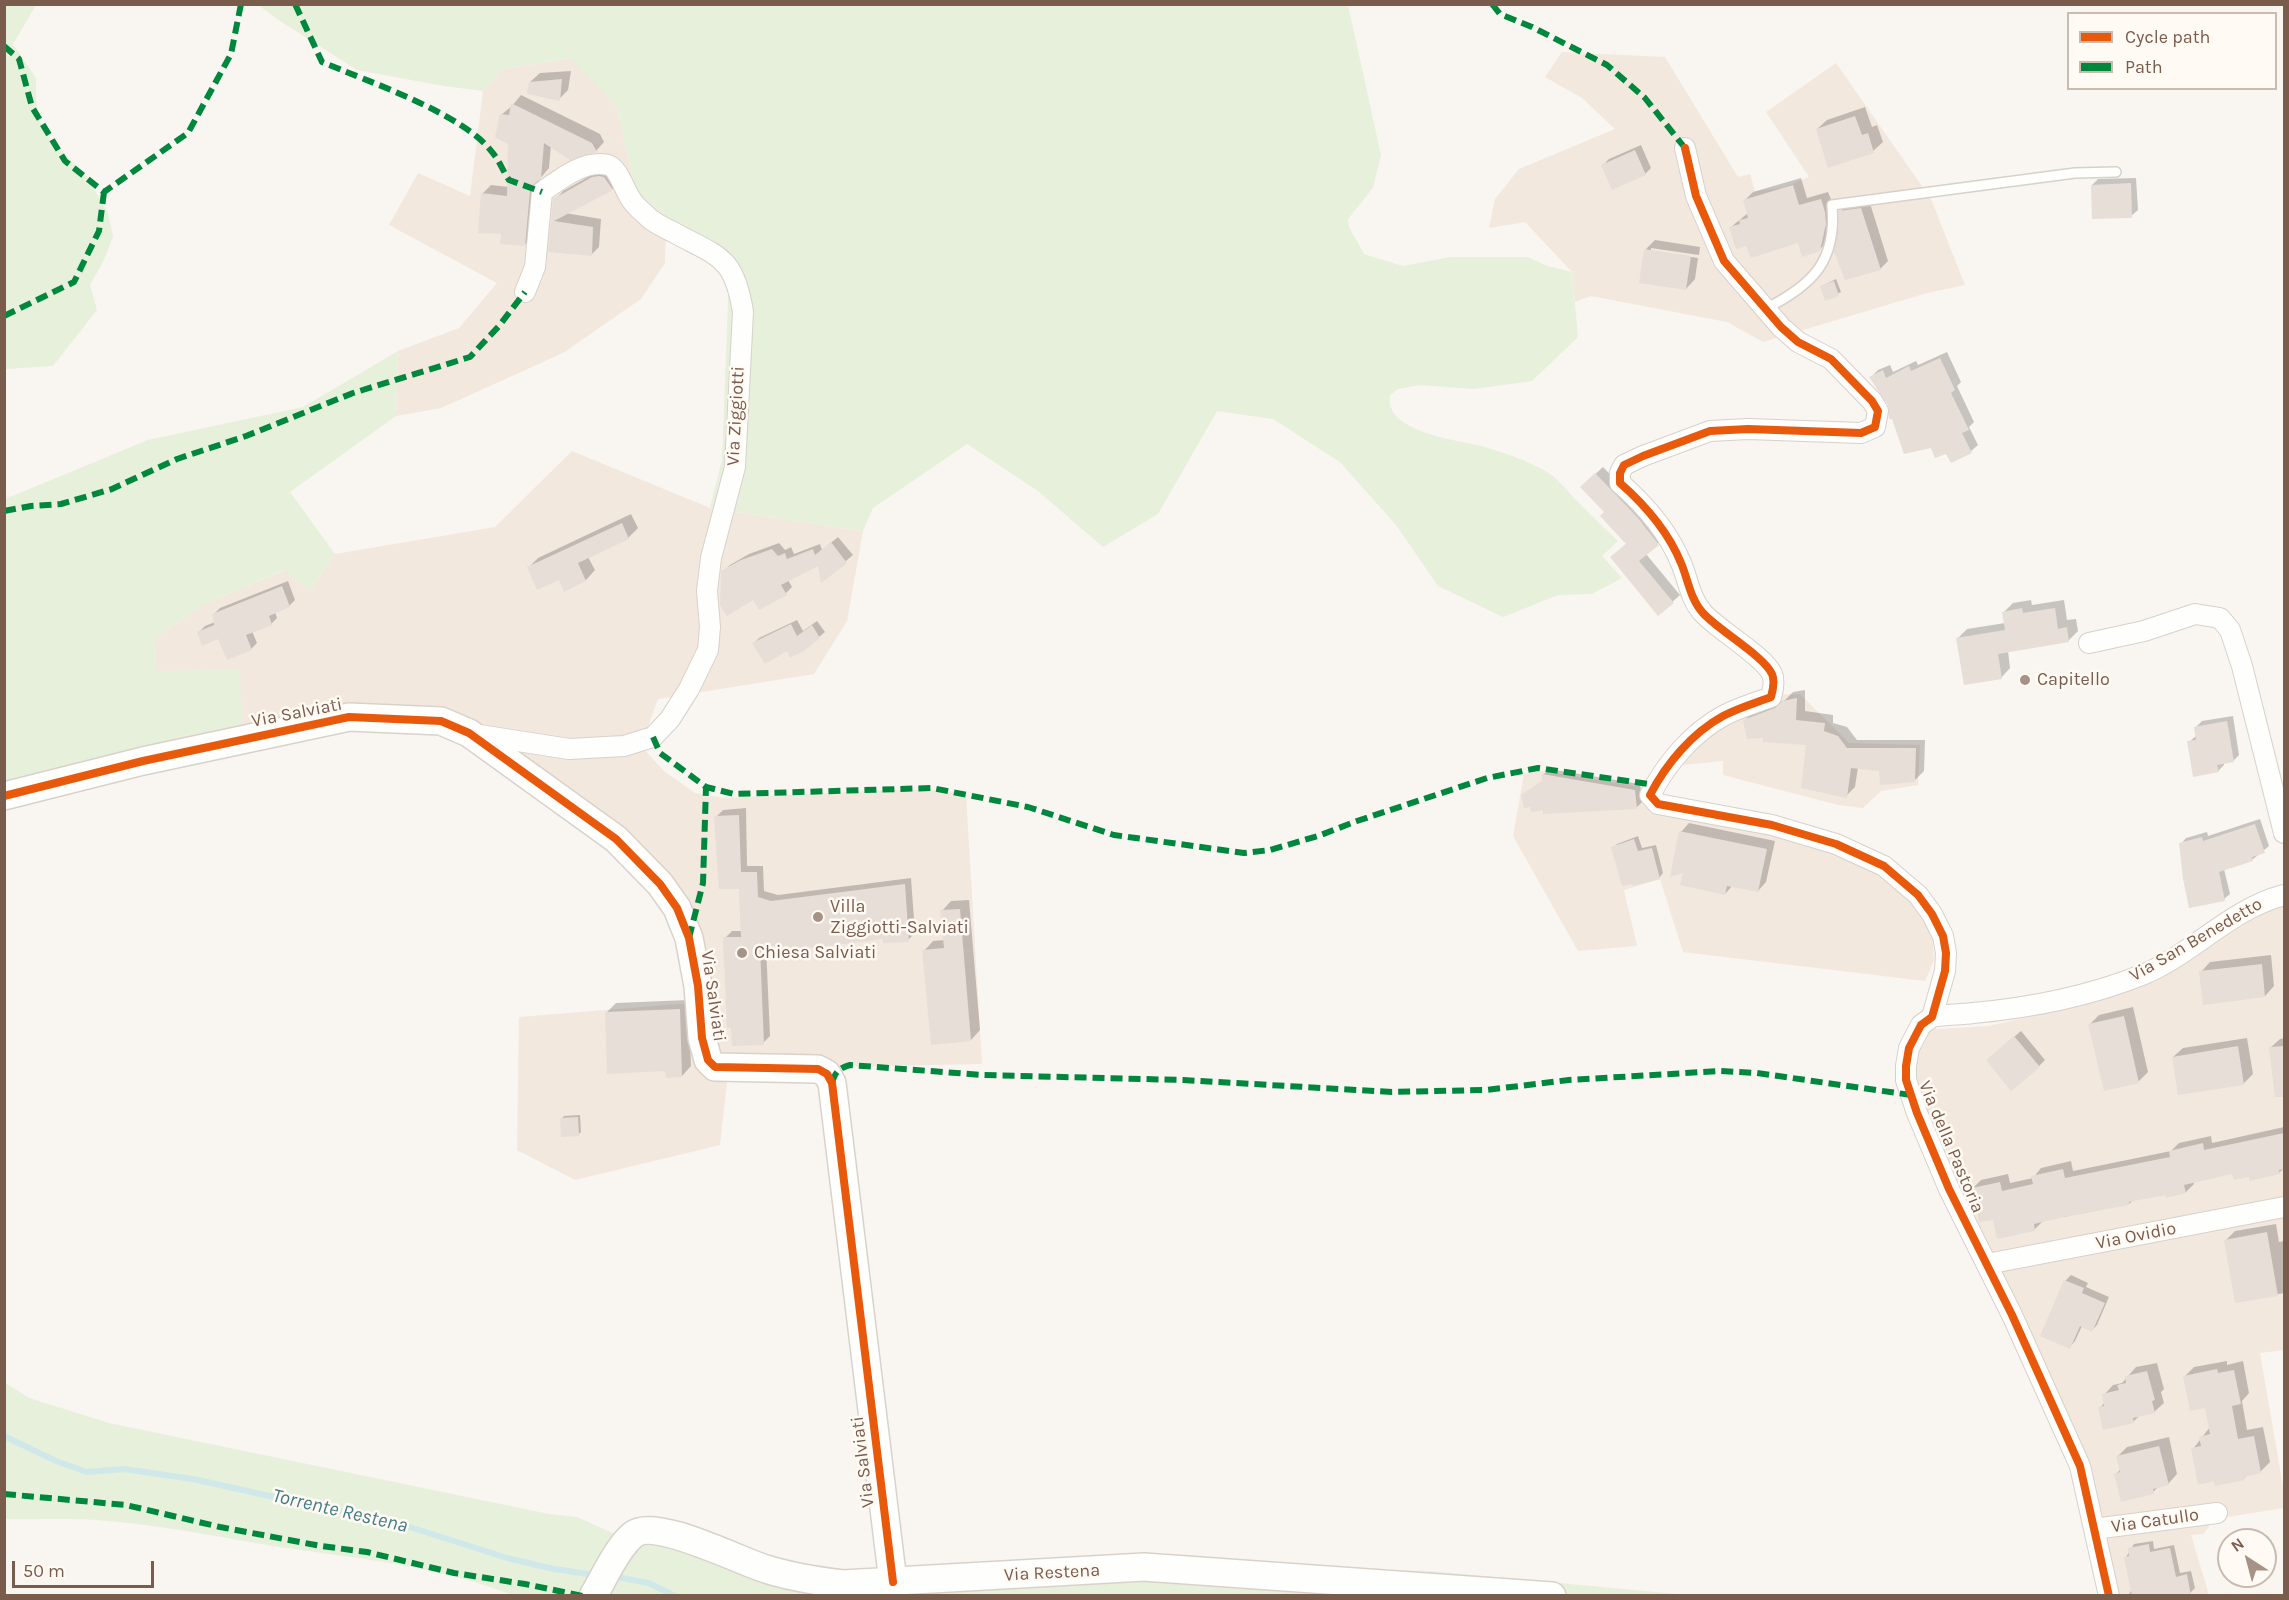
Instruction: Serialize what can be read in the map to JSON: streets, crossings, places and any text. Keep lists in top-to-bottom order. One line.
{"streets":{"street":["Via Ziggiotti","Via Salviati","Via San Benedetto","Via della Pastoria","Via Ovidio","Via Catullo","Via Restena"]},"crossings":[["Via Ziggiotti","Via Salviati"],["Via Salviati","Via Restena"],["Via San Benedetto","Via della Pastoria"],["Via della Pastoria","Via Ovidio"],["Via della Pastoria","Via Catullo"]],"water":["Torrente Restena"],"places":["Capitello","Villa Ziggiotti-Salviati","Chiesa Salviati"],"legend":["Cycle path","Path"],"scale_bar":"50 m","north":"top left"}
